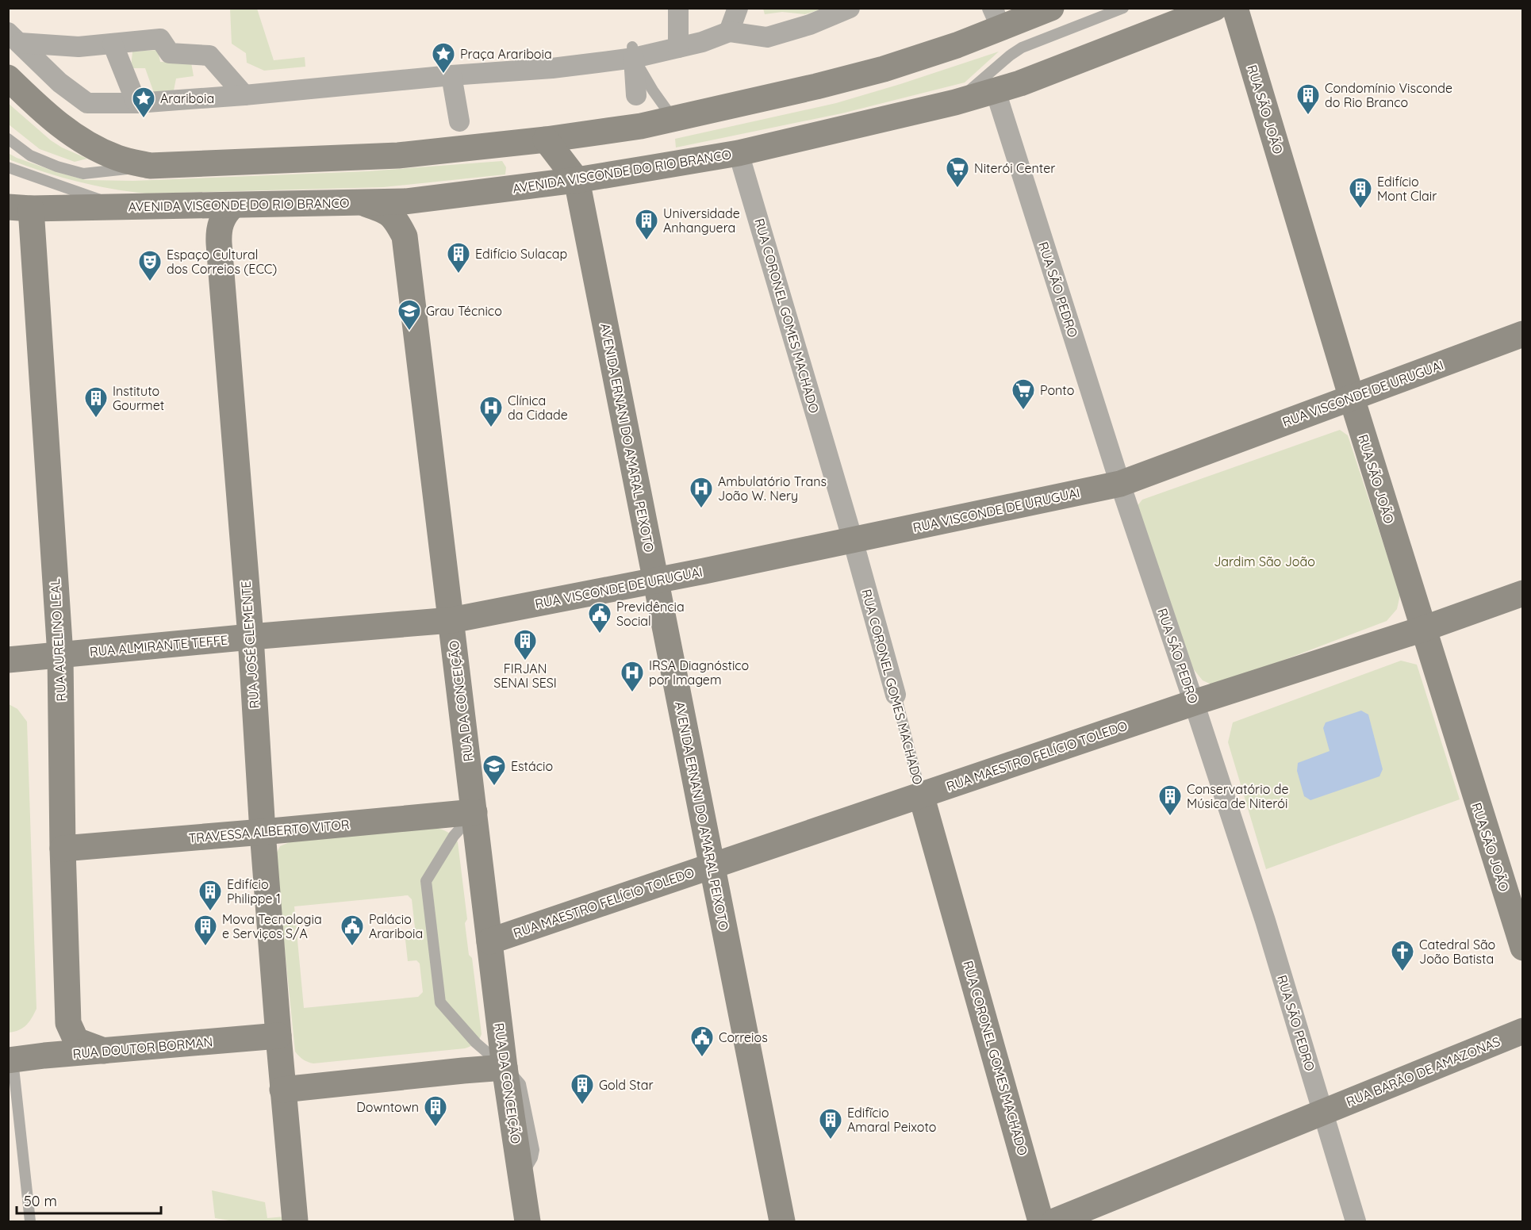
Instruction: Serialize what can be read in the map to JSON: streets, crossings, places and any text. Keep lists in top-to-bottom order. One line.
{"streets":{"street":["RUA SÃO JOÃO","AVENIDA VISCONDE DO RIO BRANCO","RUA SÃO PEDRO","RUA CORONEL GOMES MACHADO","RUA VISCONDE DE URUGUAI","AVENIDA ERNANI DO AMARAL PEIXOTO","RUA AURELINO LEAL","RUA JOSÉ CLEMENTE","RUA ALMIRANTE TEFFE","RUA DA CONCEIÇÃO","RUA MAESTRO FELÍCIO TOLEDO","TRAVESSA ALBERTO VITOR","RUA DOUTOR BORMAN","RUA BARÃO DE AMAZONAS"]},"crossings":[["RUA SÃO JOÃO","RUA VISCONDE DE URUGUAI"],["RUA SÃO JOÃO","RUA MAESTRO FELÍCIO TOLEDO"],["AVENIDA VISCONDE DO RIO BRANCO","RUA SÃO PEDRO"],["AVENIDA VISCONDE DO RIO BRANCO","RUA CORONEL GOMES MACHADO"],["AVENIDA VISCONDE DO RIO BRANCO","AVENIDA ERNANI DO AMARAL PEIXOTO"],["AVENIDA VISCONDE DO RIO BRANCO","RUA AURELINO LEAL"],["AVENIDA VISCONDE DO RIO BRANCO","RUA JOSÉ CLEMENTE"],["AVENIDA VISCONDE DO RIO BRANCO","RUA DA CONCEIÇÃO"],["RUA SÃO PEDRO","RUA VISCONDE DE URUGUAI"],["RUA SÃO PEDRO","RUA MAESTRO FELÍCIO TOLEDO"],["RUA SÃO PEDRO","RUA BARÃO DE AMAZONAS"],["RUA CORONEL GOMES MACHADO","RUA VISCONDE DE URUGUAI"],["RUA CORONEL GOMES MACHADO","RUA MAESTRO FELÍCIO TOLEDO"],["RUA VISCONDE DE URUGUAI","AVENIDA ERNANI DO AMARAL PEIXOTO"],["RUA VISCONDE DE URUGUAI","RUA ALMIRANTE TEFFE"],["RUA VISCONDE DE URUGUAI","RUA DA CONCEIÇÃO"],["AVENIDA ERNANI DO AMARAL PEIXOTO","RUA MAESTRO FELÍCIO TOLEDO"],["RUA AURELINO LEAL","RUA ALMIRANTE TEFFE"],["RUA AURELINO LEAL","TRAVESSA ALBERTO VITOR"],["RUA AURELINO LEAL","RUA DOUTOR BORMAN"],["RUA JOSÉ CLEMENTE","RUA ALMIRANTE TEFFE"],["RUA JOSÉ CLEMENTE","TRAVESSA ALBERTO VITOR"],["RUA JOSÉ CLEMENTE","RUA DOUTOR BORMAN"],["RUA ALMIRANTE TEFFE","RUA DA CONCEIÇÃO"],["RUA DA CONCEIÇÃO","RUA MAESTRO FELÍCIO TOLEDO"],["RUA DA CONCEIÇÃO","TRAVESSA ALBERTO VITOR"]],"parks":["Jardim São João"],"places":{"place":["Praça Arariboia","Arariboia"],"building":["Condomínio Visconde do Rio Branco","Edifício Mont Clair","Universidade Anhanguera","Edifício Sulacap","Instituto Gourmet","FIRJAN SENAI SESI","Conservatório de Música de Niterói","Edifício Philippe 1","Mova Tecnologia e Serviços S/A","Gold Star","Downtown","Edifĩcio Amaral Peixoto"],"supermarket":["Niterói Center","Ponto"],"theatre":["Espaço Cultural dos Correios (ECC)"],"school or university":["Grau Técnico","Estácio"],"hospital":["Clínica da Cidade","Ambulatório Trans João W. Nery","IRSA Diagnóstico por Imagem"],"public building":["Previdência Social","Palácio Arariboia","Correios"],"church":["Catedral São João Batista"]},"scale_bar":"50 m"}
